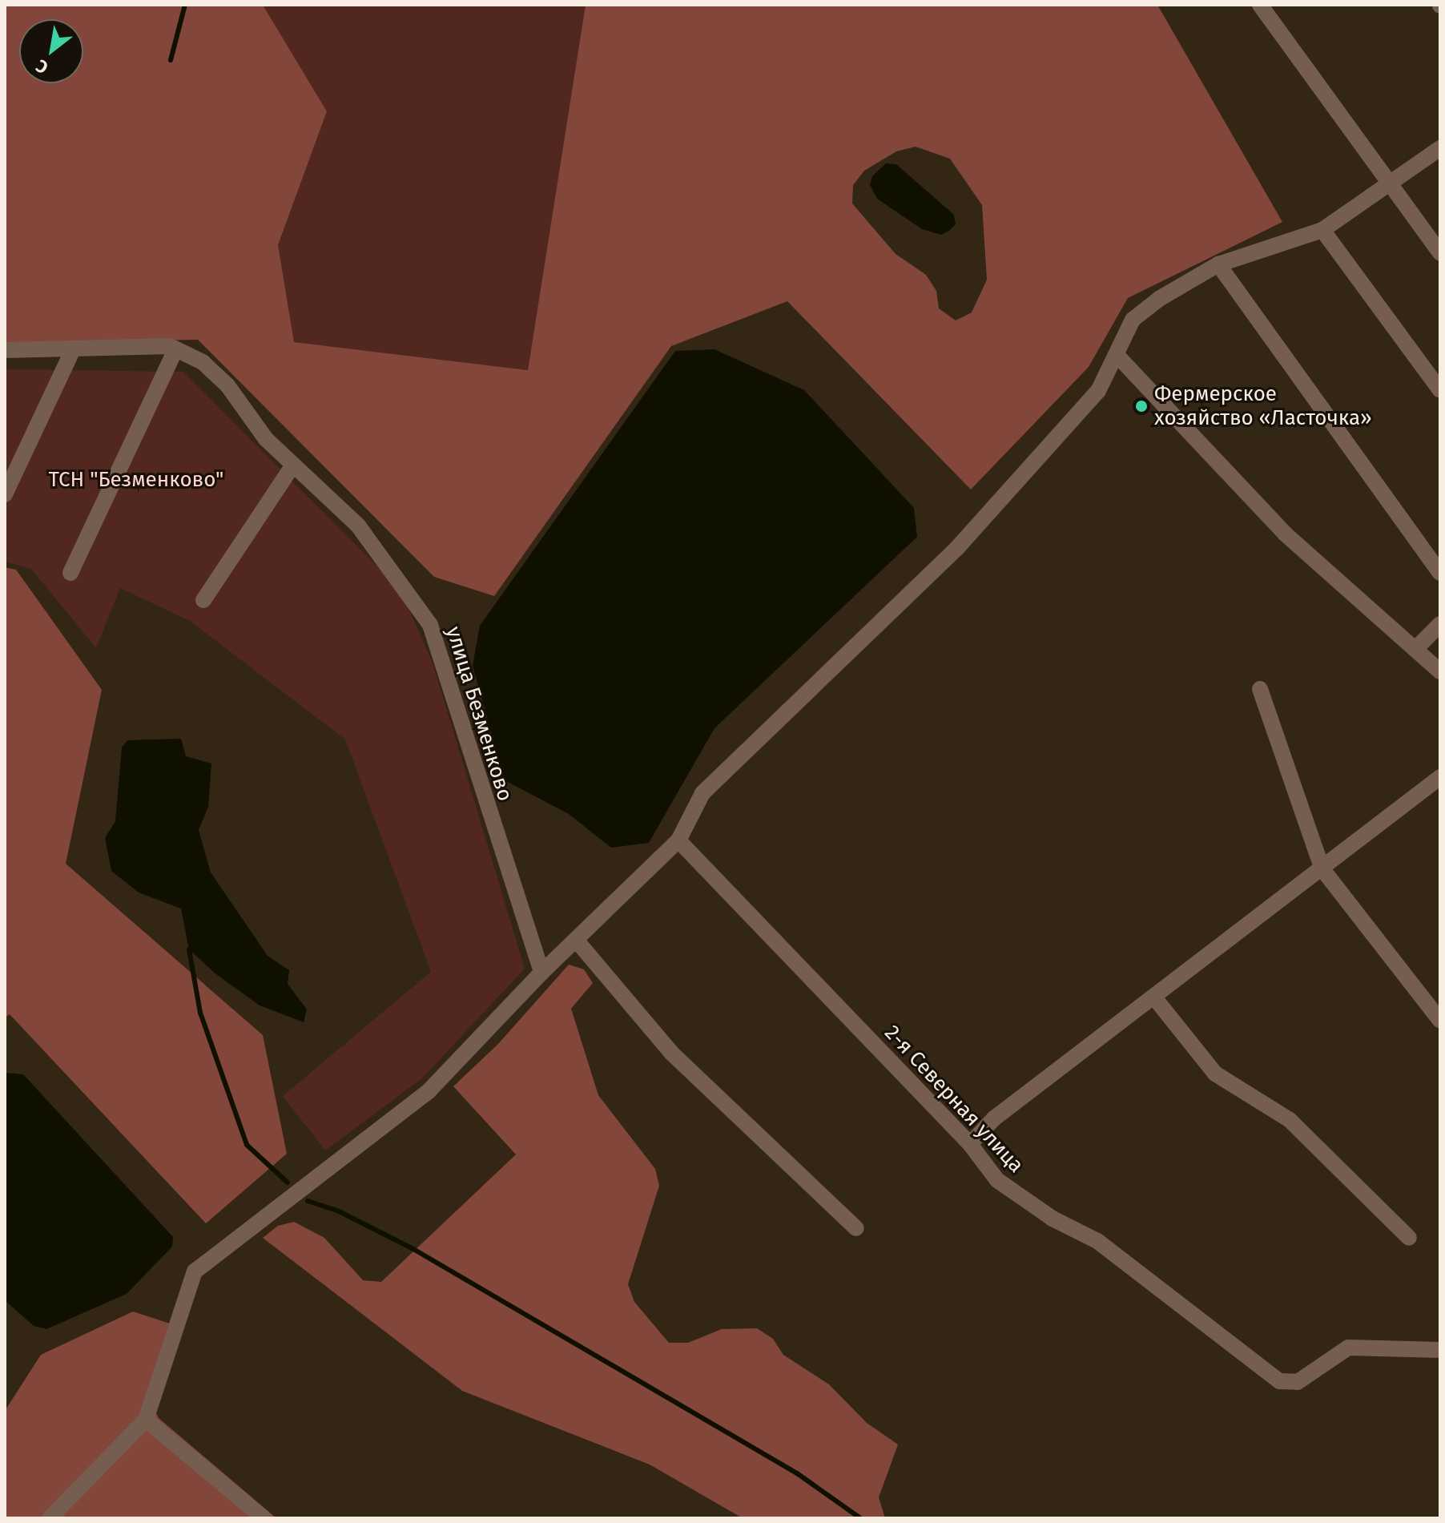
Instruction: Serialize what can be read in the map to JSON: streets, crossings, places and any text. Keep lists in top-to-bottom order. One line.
{"streets":{"street":["улица Безменково","2-я Северная улица"]},"parks":["ТСН \"Безменково\""],"places":["Фермерское хозяйство «Ласточка»"],"north":"bottom left"}
